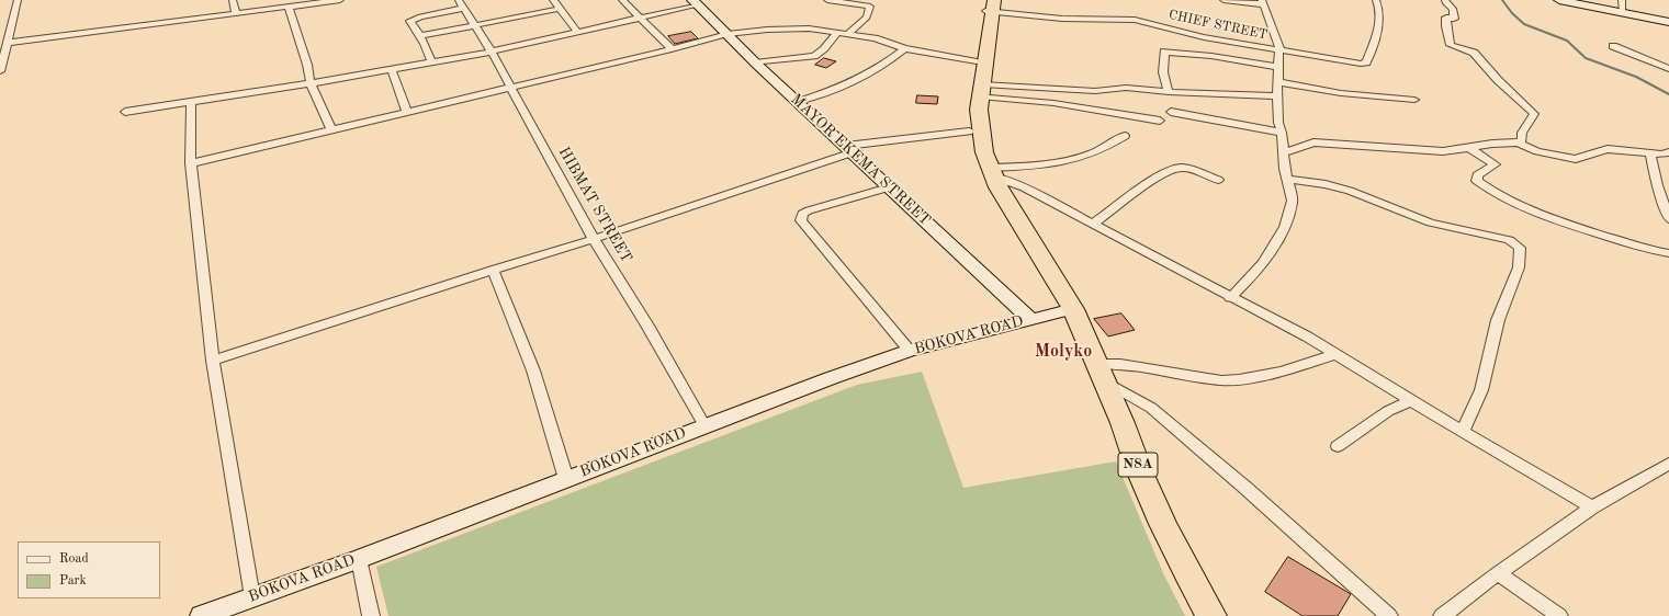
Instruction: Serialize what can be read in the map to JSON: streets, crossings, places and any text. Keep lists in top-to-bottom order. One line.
{"streets":{"highway":["N8A"],"street":["CHIEF STREET","MAYOR EKEMA STREET","HIBMAT STREET","BOKOVA ROAD"]},"crossings":[["CHIEF STREET","N8A"],["MAYOR EKEMA STREET","BOKOVA ROAD"],["HIBMAT STREET","BOKOVA ROAD"],["BOKOVA ROAD","N8A"]],"districts":["Molyko"],"legend":["Road","Park"]}
